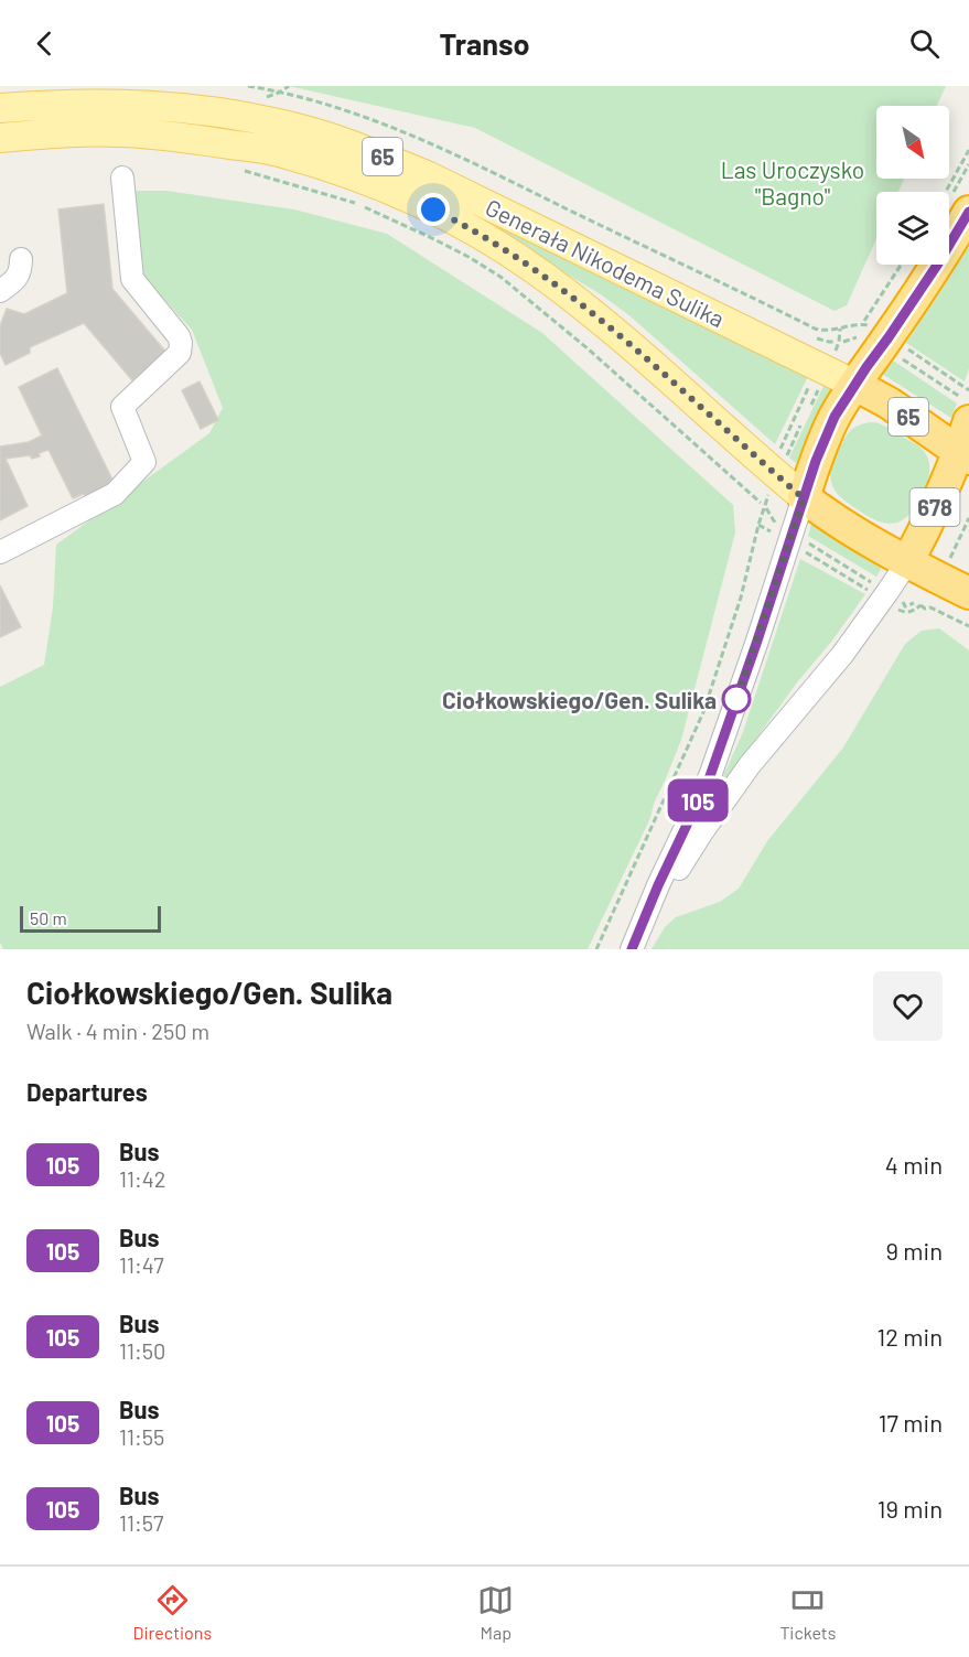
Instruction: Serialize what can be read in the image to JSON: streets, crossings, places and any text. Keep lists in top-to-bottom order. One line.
{"streets":{"highway":["65","678"],"main road":["Generała Nikodema Sulika"]},"crossings":[["65","Generała Nikodema Sulika"],["65","678"]],"parks":["Las Uroczysko \"Bagno\""],"places":["Ciołkowskiego/Gen. Sulika"],"lines":["bus line 105"],"scale_bar":"50 m","north":"bottom right","page":{"header":"Transo","on_map":"105","scale":"50 m","heading":[["Ciołkowskiego/Gen. Sulika","Walk · 4 min · 250 m"],"Departures"],"list":[{"mark":"105","name":"Bus","note":"11:42","value":"4 min"},{"mark":"105","name":"Bus","note":"11:47","value":"9 min"},{"mark":"105","name":"Bus","note":"11:50","value":"12 min"},{"mark":"105","name":"Bus","note":"11:55","value":"17 min"},{"mark":"105","name":"Bus","note":"11:57","value":"19 min"}],"tabs":["Directions","Map","Tickets"]}}
